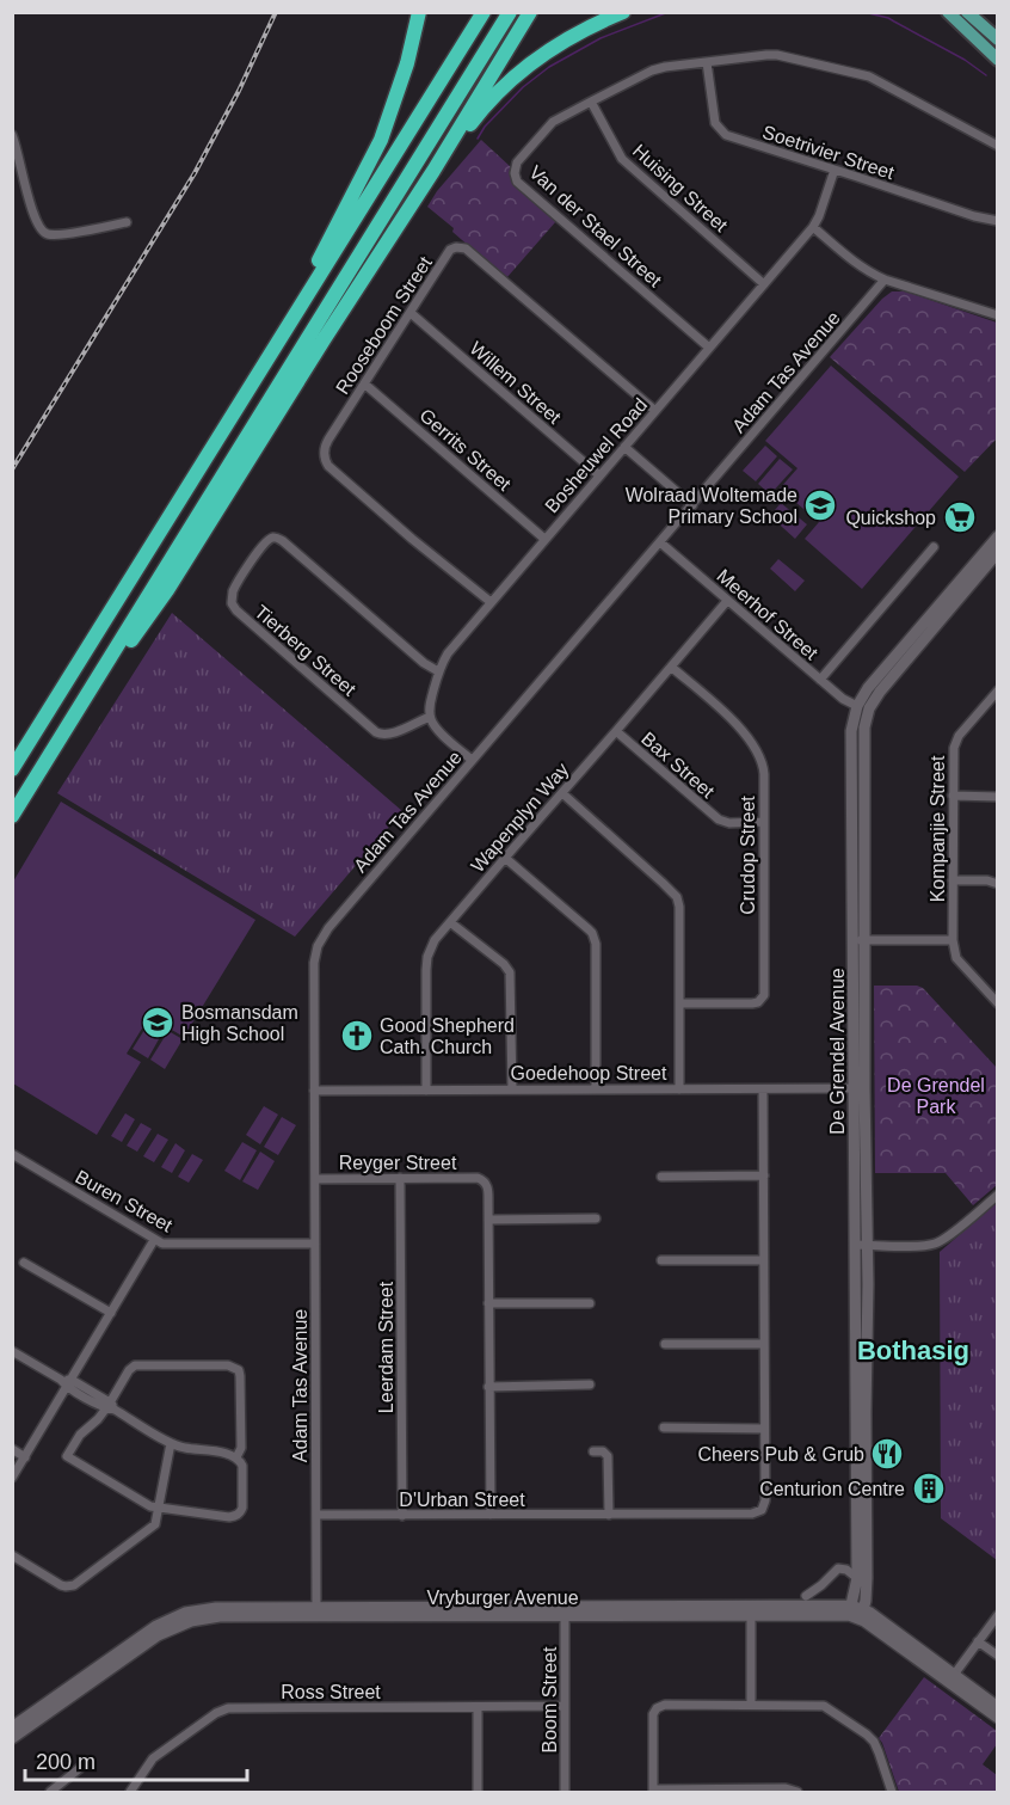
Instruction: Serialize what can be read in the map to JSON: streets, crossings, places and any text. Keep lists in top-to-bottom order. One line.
{"streets":{"street":["Soetrivier Street","Huising Street","Van der Stael Street","Rooseboom Street","Adam Tas Avenue","Willem Street","Gerrits Street","Bosheuwel Road","Meerhof Street","Tierberg Street","Bax Street","Wapenplyn Way","Kompanjie Street","Crudop Street","De Grendel Avenue","Goedehoop Street","Reyger Street","Buren Street","Leerdam Street","D'Urban Street","Vryburger Avenue","Ross Street","Boom Street"]},"crossings":[["Soetrivier Street","Van der Stael Street"],["Soetrivier Street","Bosheuwel Road"],["Huising Street","Van der Stael Street"],["Huising Street","Bosheuwel Road"],["Van der Stael Street","Bosheuwel Road"],["Rooseboom Street","Willem Street"],["Rooseboom Street","Gerrits Street"],["Rooseboom Street","Bosheuwel Road"],["Adam Tas Avenue","Meerhof Street"],["Adam Tas Avenue","Goedehoop Street"],["Adam Tas Avenue","Reyger Street"],["Adam Tas Avenue","Buren Street"],["Adam Tas Avenue","D'Urban Street"],["Adam Tas Avenue","Vryburger Avenue"],["Willem Street","Bosheuwel Road"],["Gerrits Street","Bosheuwel Road"],["Bosheuwel Road","Tierberg Street"],["Meerhof Street","Wapenplyn Way"],["Meerhof Street","De Grendel Avenue"],["Bax Street","Wapenplyn Way"],["Bax Street","Crudop Street"],["Wapenplyn Way","Crudop Street"],["Wapenplyn Way","Goedehoop Street"],["De Grendel Avenue","Goedehoop Street"],["De Grendel Avenue","Vryburger Avenue"],["Goedehoop Street","D'Urban Street"],["Reyger Street","Leerdam Street"],["Reyger Street","D'Urban Street"],["Leerdam Street","D'Urban Street"],["Vryburger Avenue","Boom Street"],["Ross Street","Boom Street"]],"districts":["Bothasig"],"parks":["De Grendel Park"],"places":{"school or university":["Wolraad Woltemade Primary School","Bosmansdam High School"],"supermarket":["Quickshop"],"church":["Good Shepherd Cath. Church"],"restaurant":["Cheers Pub & Grub"],"building":["Centurion Centre"]},"scale_bar":"200 m"}
